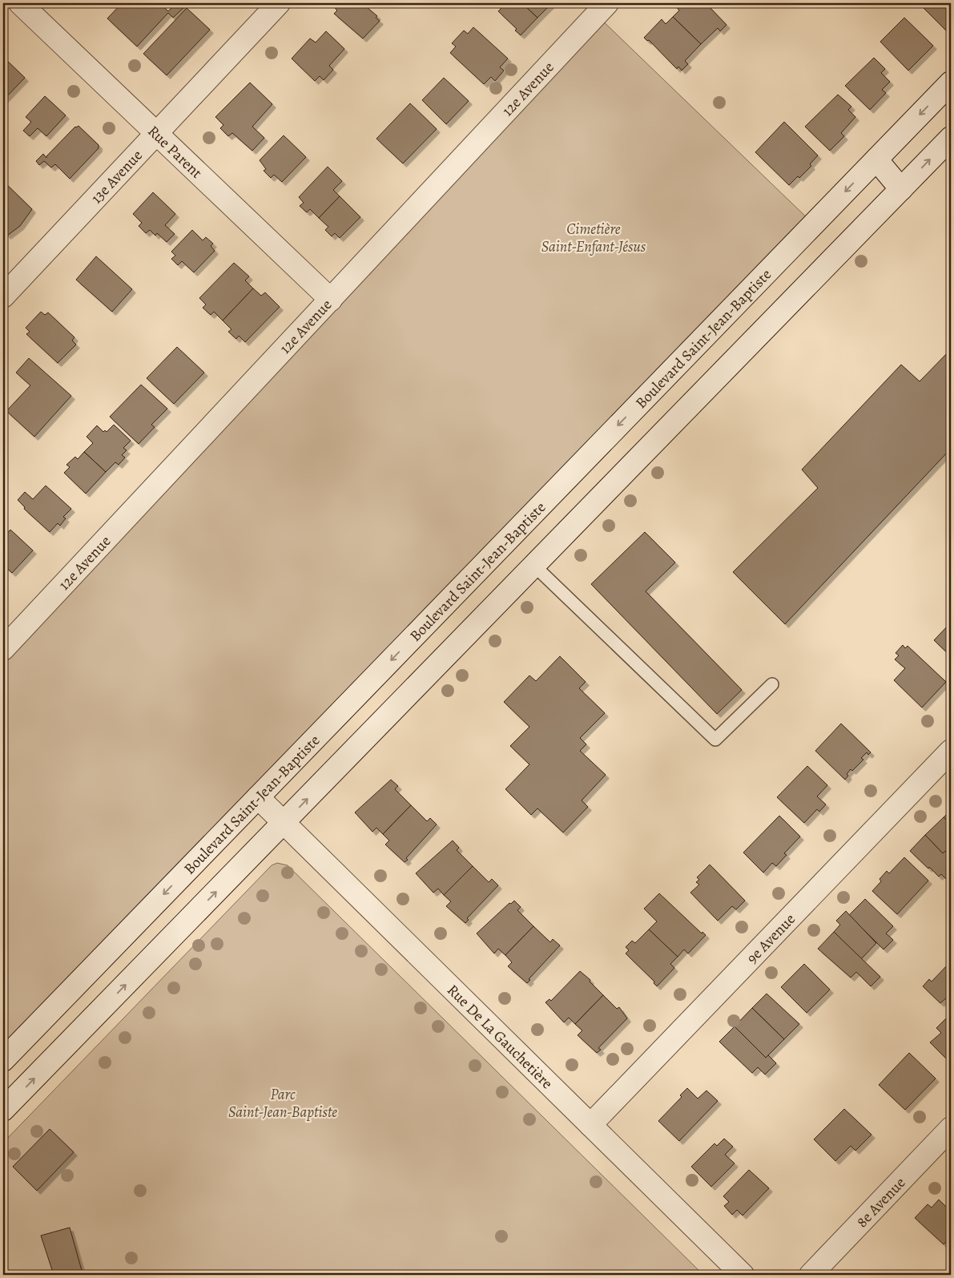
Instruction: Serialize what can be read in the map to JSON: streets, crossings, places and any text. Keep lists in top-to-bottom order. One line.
{"streets":{"street":["12e Avenue","Rue Parent","13e Avenue","Boulevard Saint-Jean-Baptiste","9e Avenue","Rue De La Gauchetière","8e Avenue"]},"crossings":[["12e Avenue","Rue Parent"],["Rue Parent","13e Avenue"],["Boulevard Saint-Jean-Baptiste","Rue De La Gauchetière"],["9e Avenue","Rue De La Gauchetière"]],"parks":["Cimetière Saint-Enfant-Jésus","Parc Saint-Jean-Baptiste"]}
